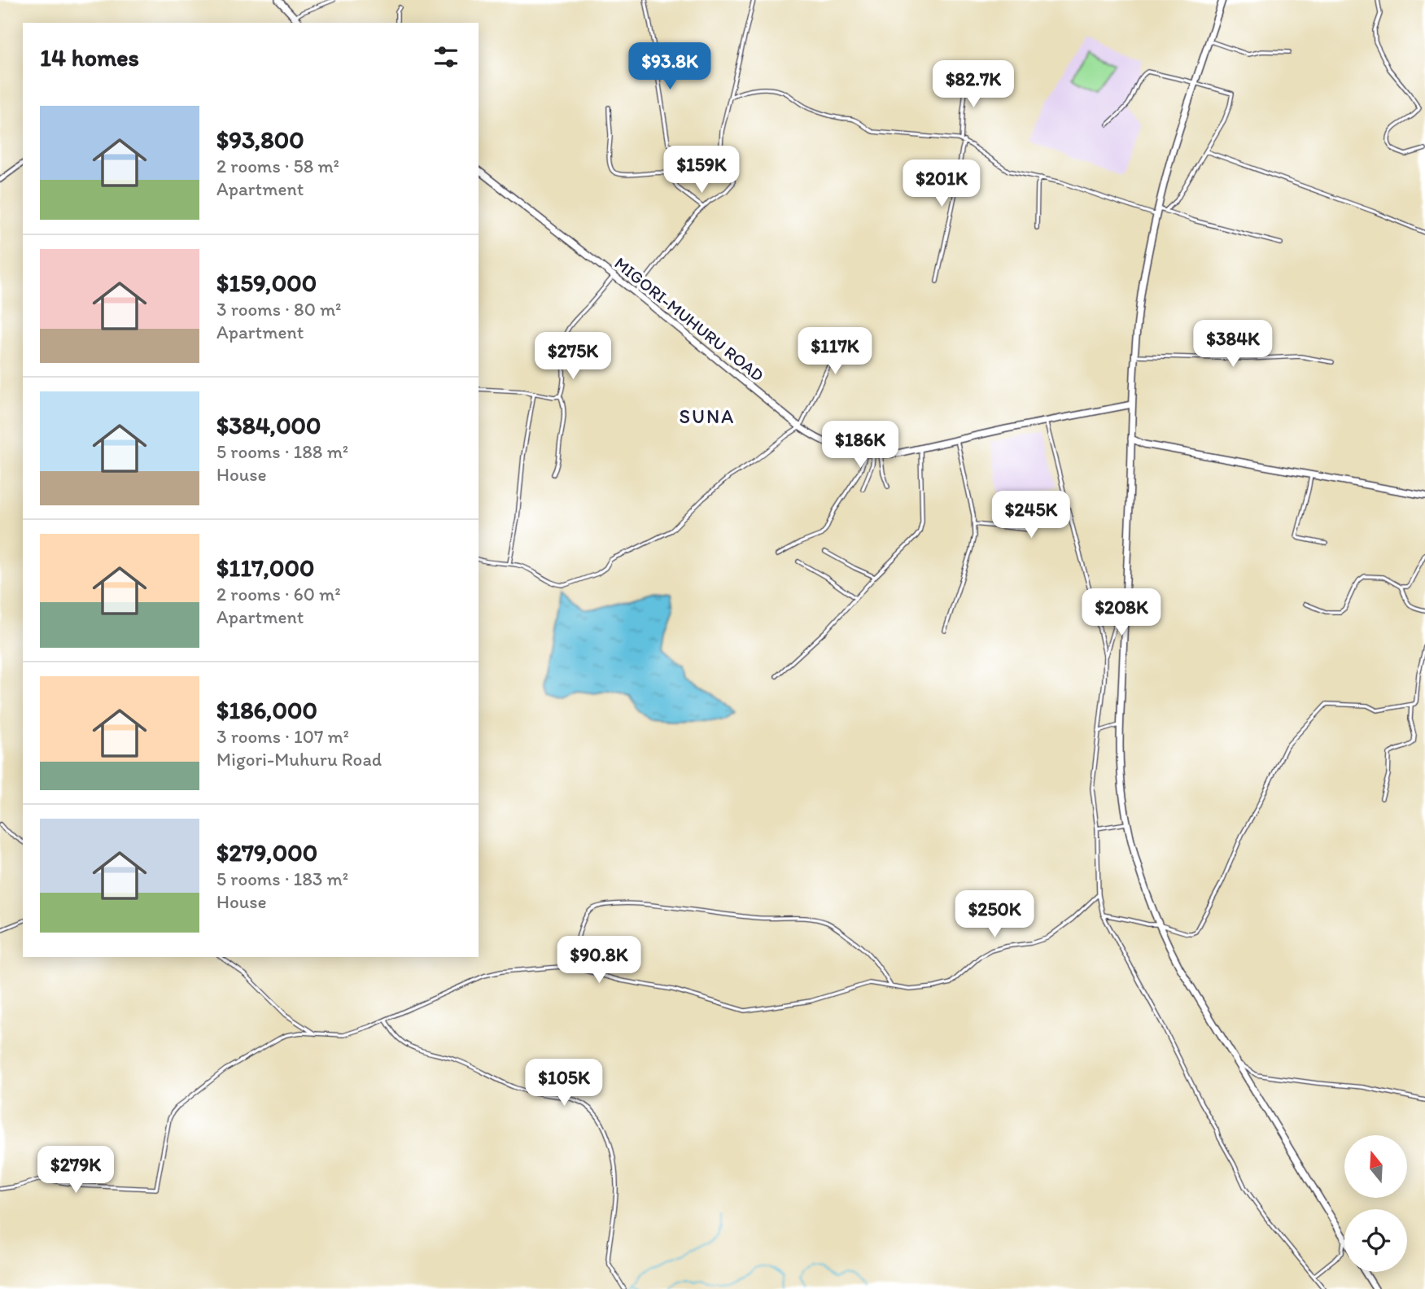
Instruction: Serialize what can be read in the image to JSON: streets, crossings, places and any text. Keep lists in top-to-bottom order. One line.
{"streets":{"highway":["MIGORI-MUHURU ROAD"]},"districts":["SUNA"],"north":"top","page":{"heading":"14 homes","price":["$93.8K","$82.7K","$159K","$201K","$384K","$117K","$275K","$186K","$245K","$208K","$250K","$90.8K","$105K","$279K"],"list":[{"name":"$93,800","note":"2 rooms · 58 m² · Apartment"},{"name":"$159,000","note":"3 rooms · 80 m² · Apartment"},{"name":"$384,000","note":"5 rooms · 188 m² · House"},{"name":"$117,000","note":"2 rooms · 60 m² · Apartment"},{"name":"$186,000","note":"3 rooms · 107 m² · Migori-Muhuru Road"},{"name":"$279,000","note":"5 rooms · 183 m² · House"}]}}
